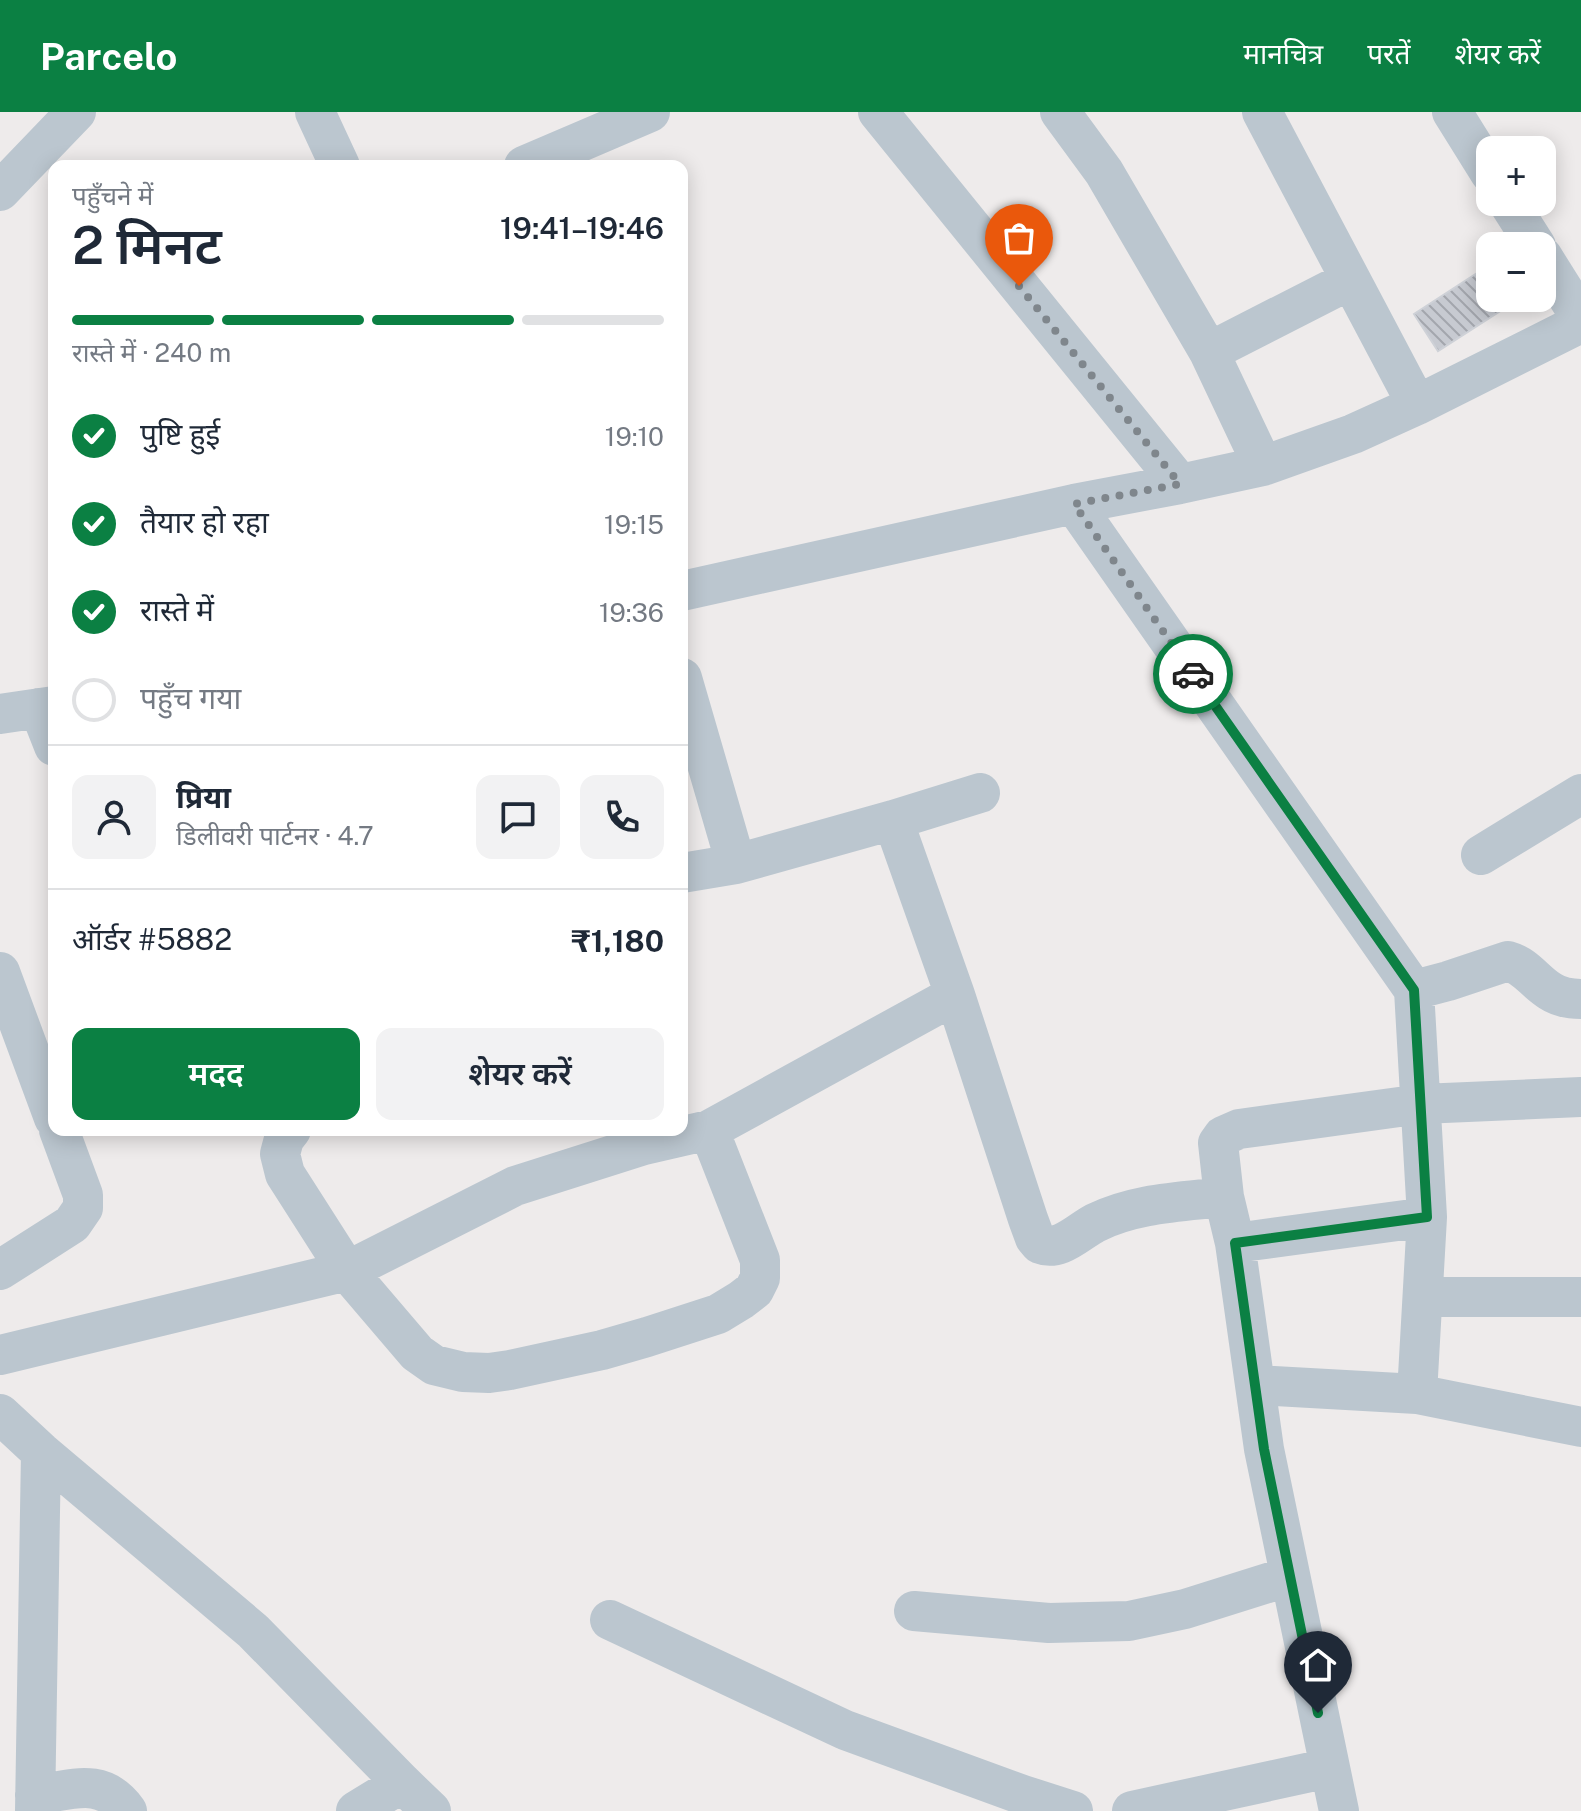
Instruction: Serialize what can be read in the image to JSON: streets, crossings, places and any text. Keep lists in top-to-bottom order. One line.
{"page":{"header":"Parcelo","nav":["मानचित्र","परतें","शेयर करें"],"map_buttons":["+","−"],"heading":["2 मिनट","पहुँचने में","19:41–19:46"],"panel":["प्रिया","डिलीवरी पार्टनर · 4.7","ऑर्डर #5882","₹1,180"],"bar":"रास्ते में · 240 m","list":[["पुष्टि हुई","19:10"],["तैयार हो रहा","19:15"],["रास्ते में","19:36"],"पहुँच गया"],"buttons":["मदद","शेयर करें"]}}
